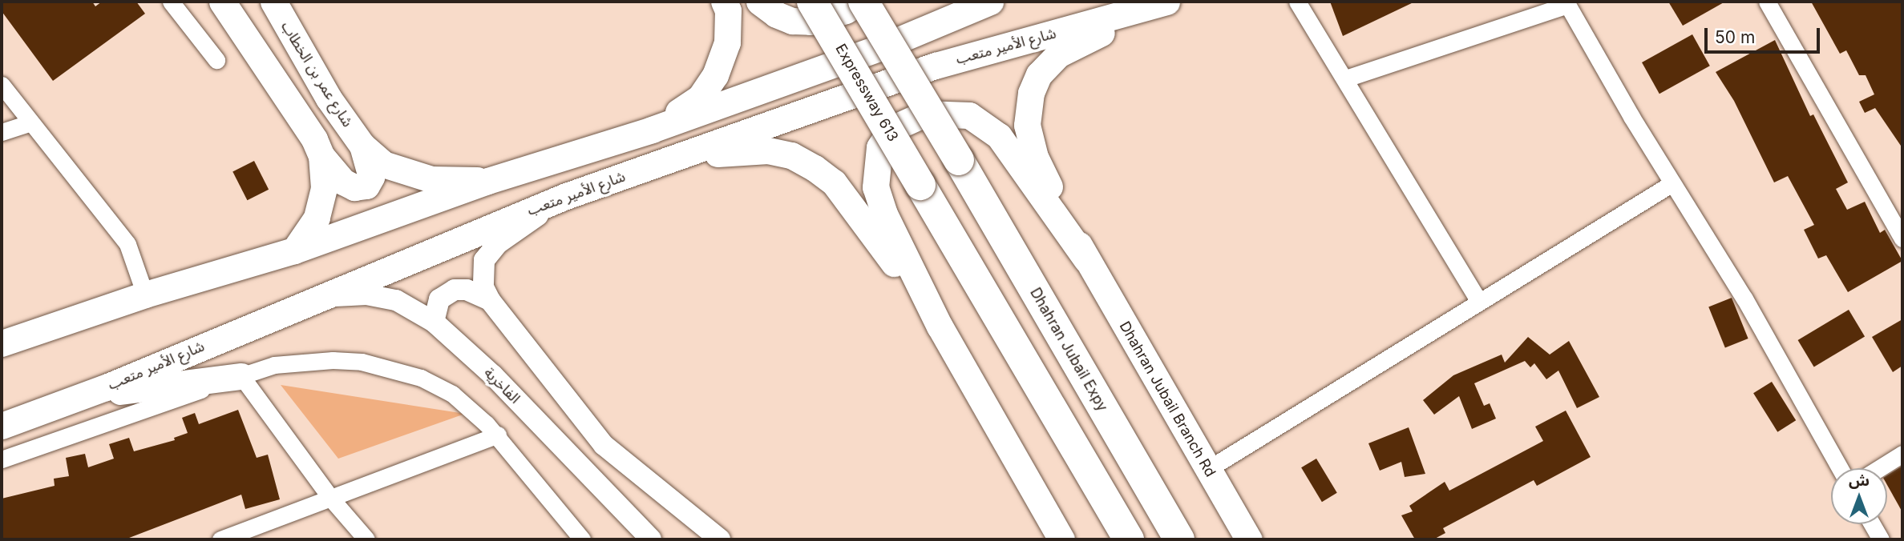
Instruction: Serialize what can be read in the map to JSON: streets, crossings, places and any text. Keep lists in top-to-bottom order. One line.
{"streets":{"highway":["Expressway 613","Dhahran Jubail Expy"],"main road":["شارع الأمير متعب","شارع عمر بن الخطاب","Dhahran Jubail Branch Rd"],"street":["الفاخرية"]},"crossings":[["شارع الأمير متعب","الفاخرية"]],"scale_bar":"50 m","north":"top"}
